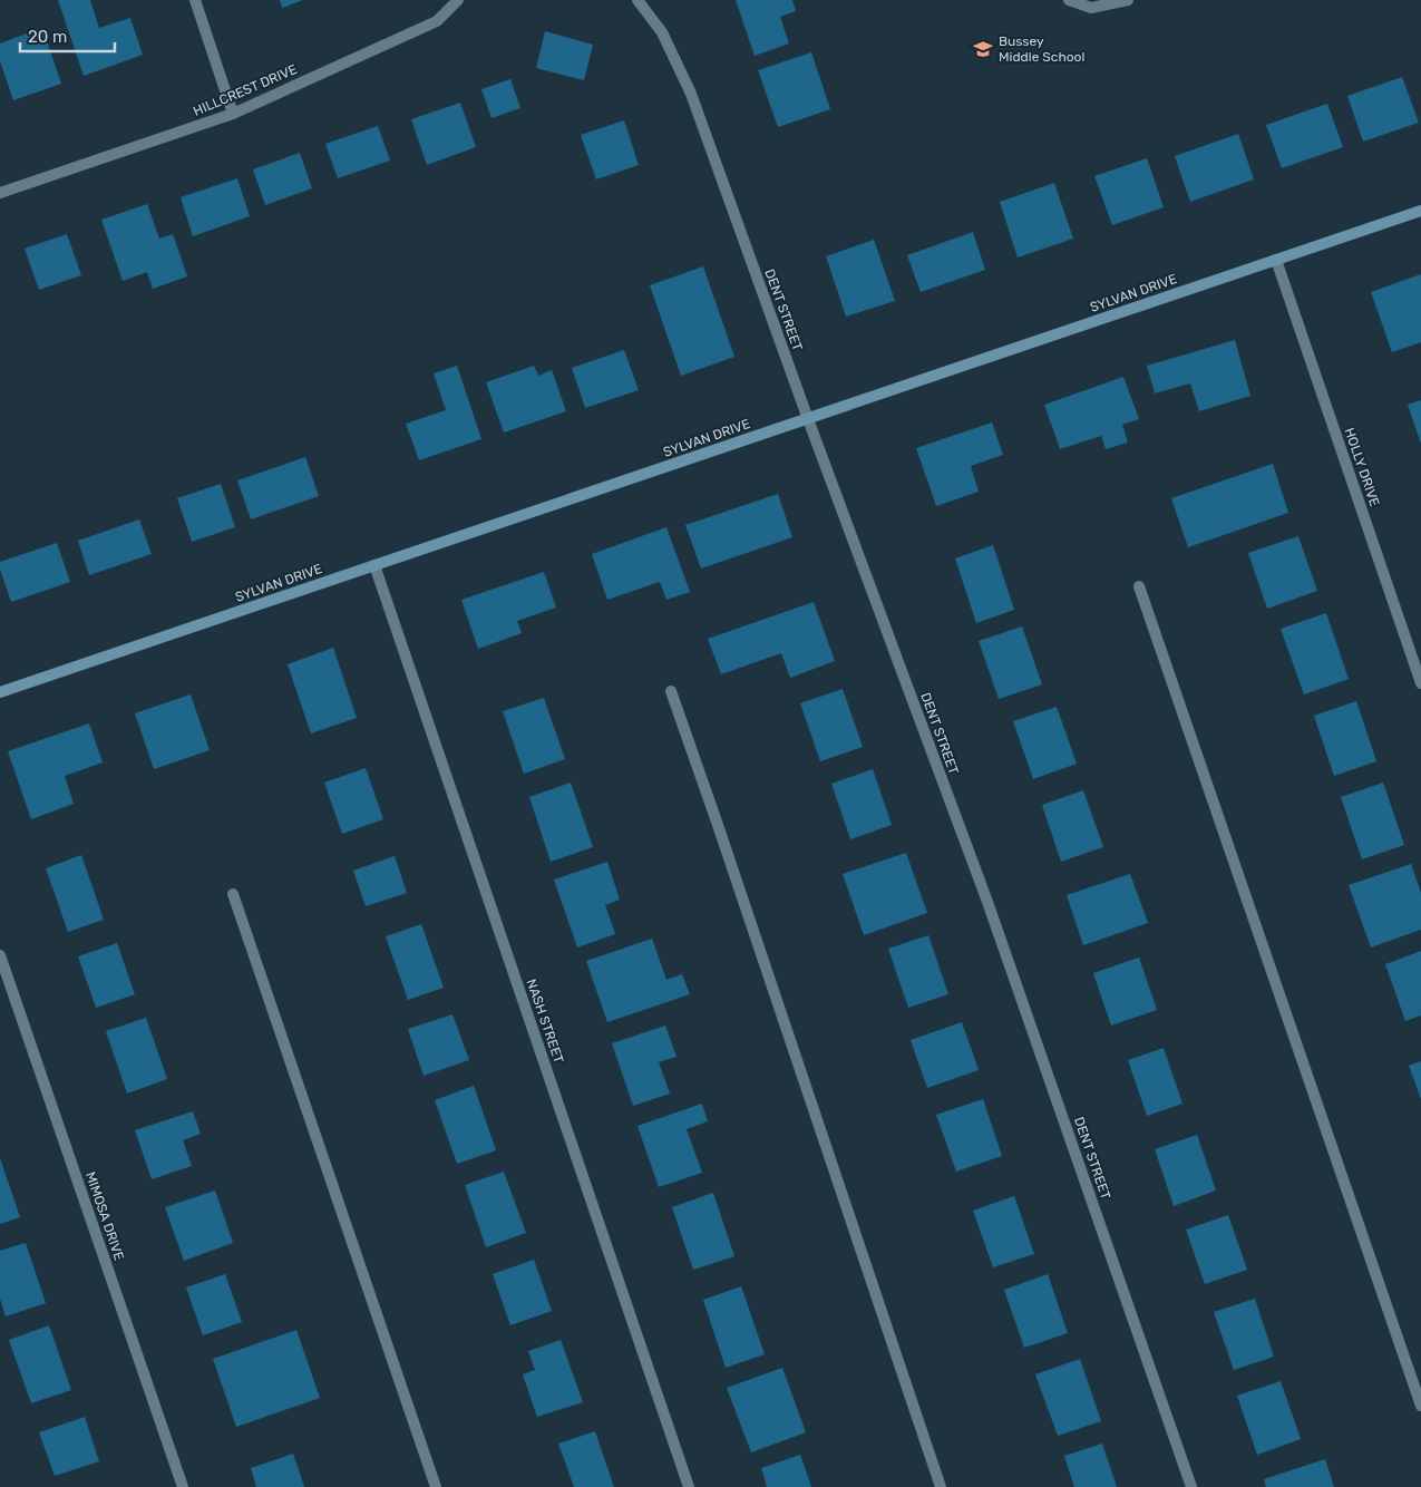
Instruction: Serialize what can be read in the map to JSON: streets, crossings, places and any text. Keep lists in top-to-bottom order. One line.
{"streets":{"street":["HILLCREST DRIVE","SYLVAN DRIVE","DENT STREET","HOLLY DRIVE","NASH STREET","MIMOSA DRIVE"]},"crossings":[["SYLVAN DRIVE","DENT STREET"],["SYLVAN DRIVE","HOLLY DRIVE"],["SYLVAN DRIVE","NASH STREET"]],"places":{"school or university":["Bussey Middle School"]},"scale_bar":"20 m"}
